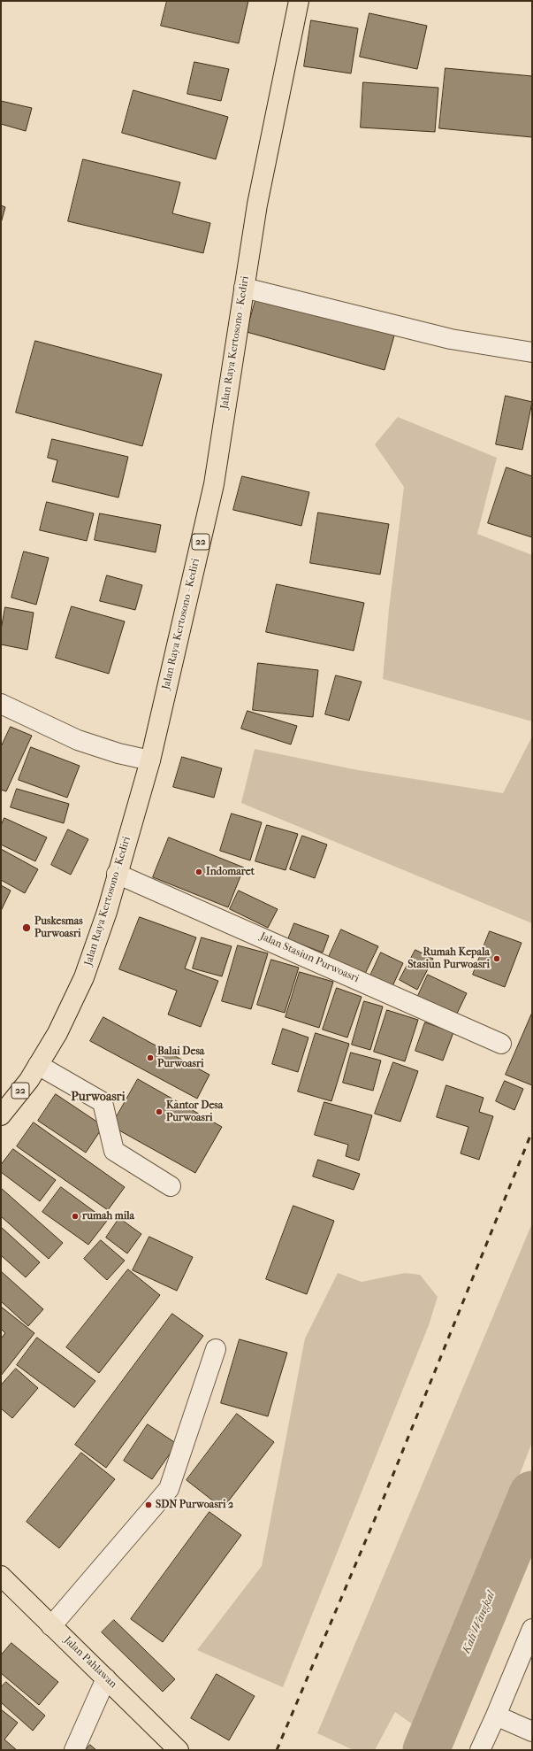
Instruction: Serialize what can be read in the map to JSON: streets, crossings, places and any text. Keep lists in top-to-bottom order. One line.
{"streets":{"main road":["Jalan Raya Kertosono - Kediri","22","Jalan Pahlawan"],"street":["Jalan Stasiun Purwoasri"]},"crossings":[["Jalan Raya Kertosono - Kediri","Jalan Stasiun Purwoasri"]],"districts":["Purwoasri"],"water":["Kali Wangkal"],"places":["Indomaret","Puskesmas Purwoasri","Rumah Kepala Stasiun Purwoasri","Balai Desa Purwoasri","Kantor Desa Purwoasri","rumah mila","SDN Purwoasri 2"]}
